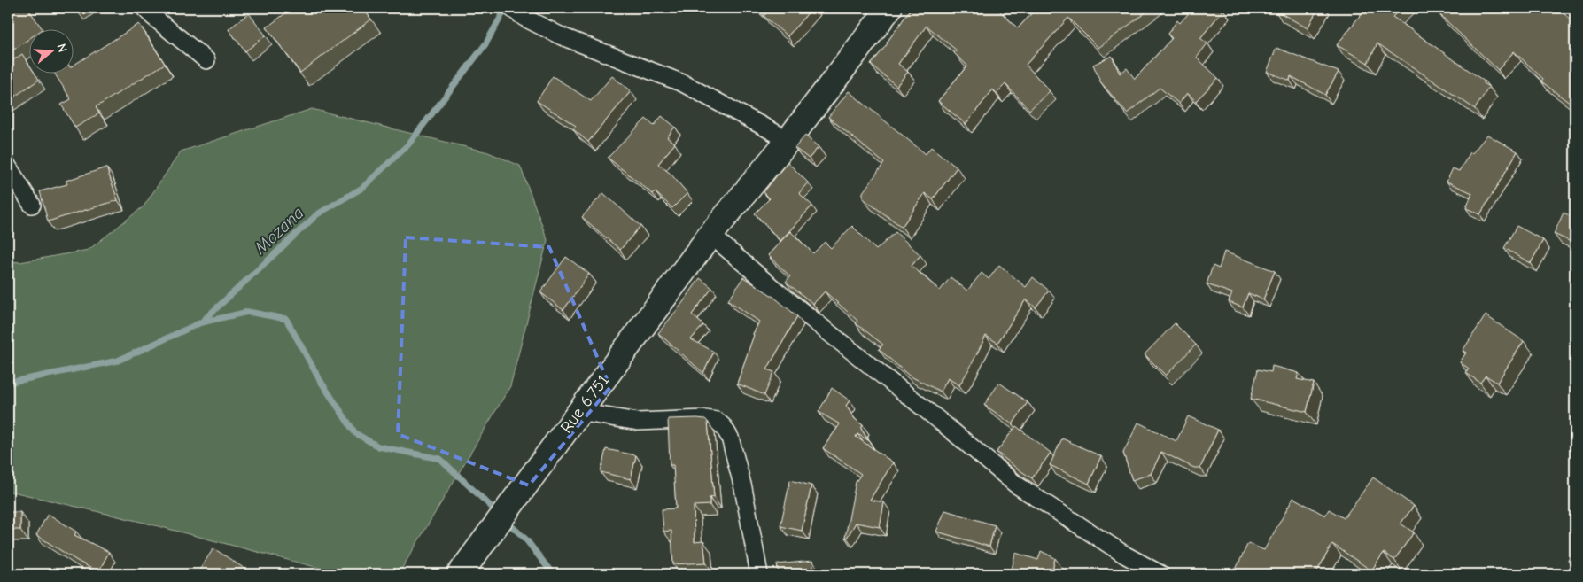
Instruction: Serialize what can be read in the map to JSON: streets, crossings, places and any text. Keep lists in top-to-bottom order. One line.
{"streets":{"main road":["Rue 6.751"]},"water":["Mozana"],"north":"right"}
